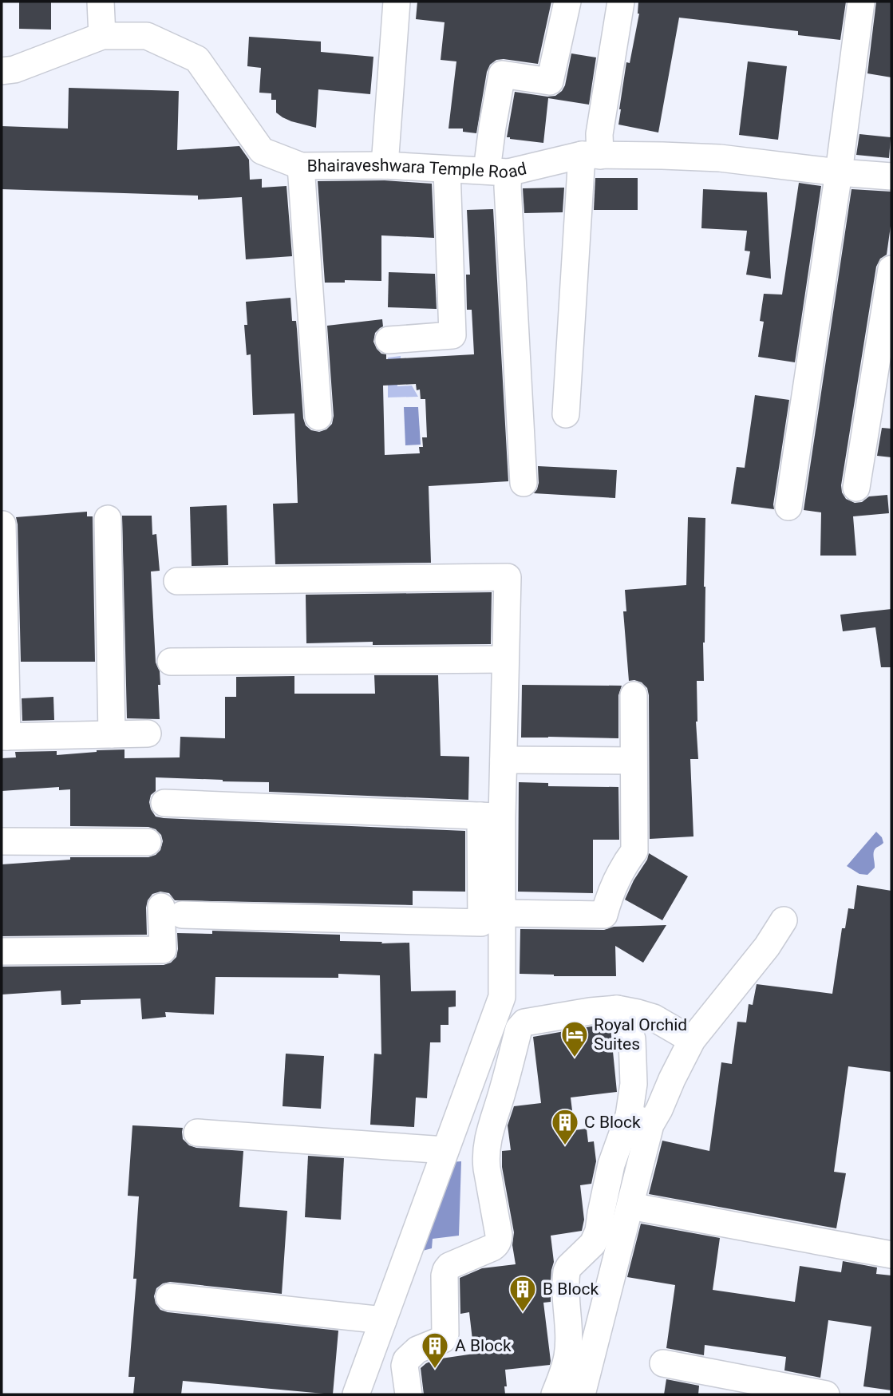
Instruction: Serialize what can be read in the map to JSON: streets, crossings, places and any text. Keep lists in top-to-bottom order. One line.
{"streets":{"street":["Bhairaveshwara Temple Road"]},"places":{"hotel":["Royal Orchid Suites"],"building":["C Block","B Block","A Block"]}}
